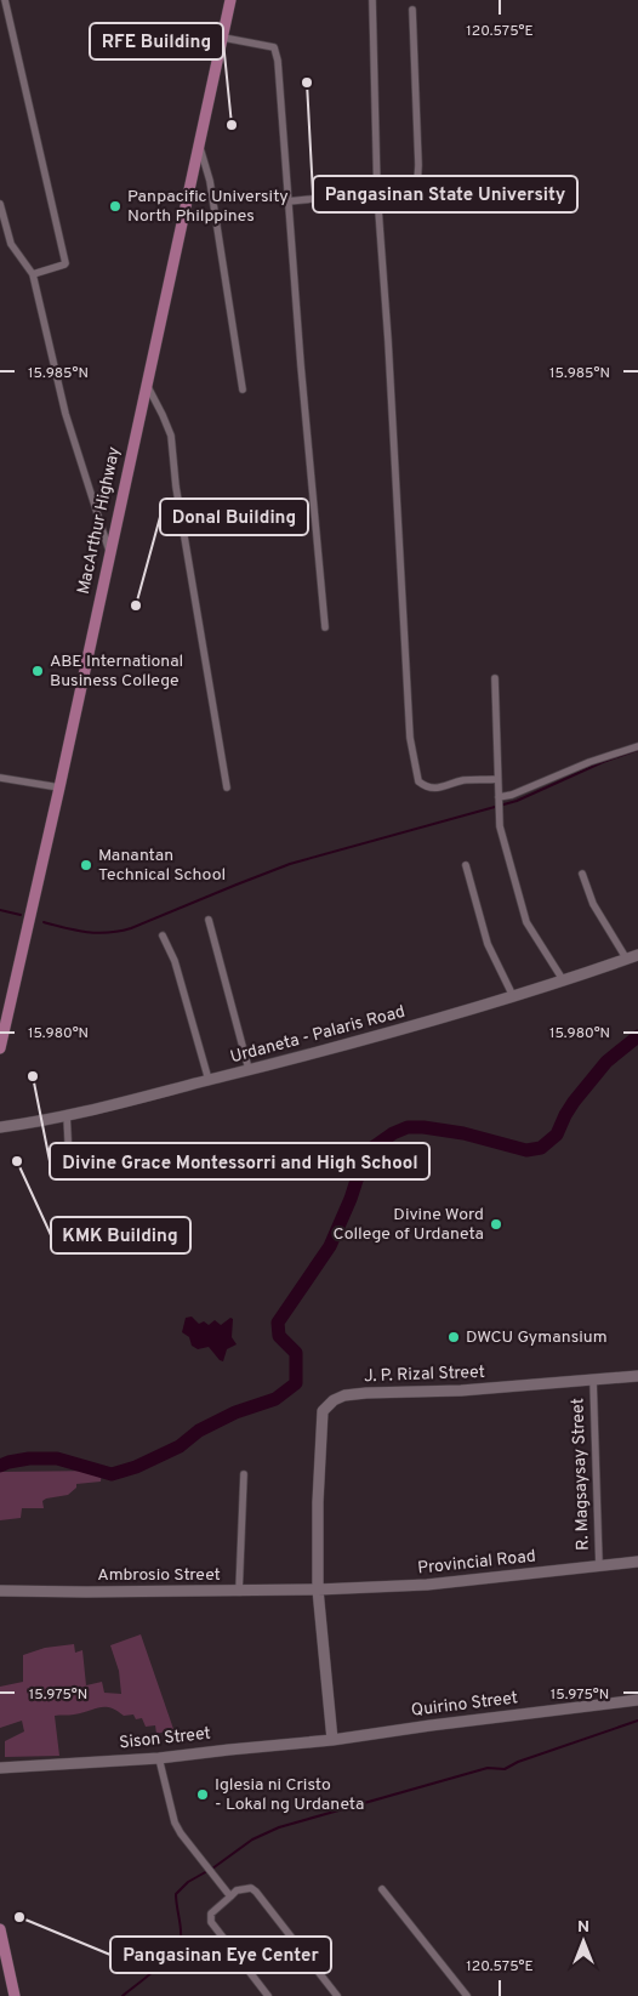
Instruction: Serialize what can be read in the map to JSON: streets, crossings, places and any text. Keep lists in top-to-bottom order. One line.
{"streets":{"main road":["MacArthur Highway"],"street":["Urdaneta - Palaris Road","J. P. Rizal Street","R. Magsaysay Street","Provincial Road","Ambrosio Street","Quirino Street","Sison Street"]},"crossings":[["J. P. Rizal Street","R. Magsaysay Street"],["J. P. Rizal Street","Provincial Road"],["J. P. Rizal Street","Ambrosio Street"],["J. P. Rizal Street","Quirino Street"],["J. P. Rizal Street","Sison Street"],["R. Magsaysay Street","Provincial Road"],["Provincial Road","Ambrosio Street"],["Quirino Street","Sison Street"]],"places":["Pangasinan State University","RFE Building","Panpacific University North Philppines","Donal Building","ABE International Business College","Manantan Technical School","Divine Grace Montessorri and High School","KMK Building","Divine Word College of Urdaneta","DWCU Gymansium","Iglesia ni Cristo - Lokal ng Urdaneta","Pangasinan Eye Center"],"north":"top","coordinates":["120.575°E","15.985°N","15.980°N","15.975°N"]}
